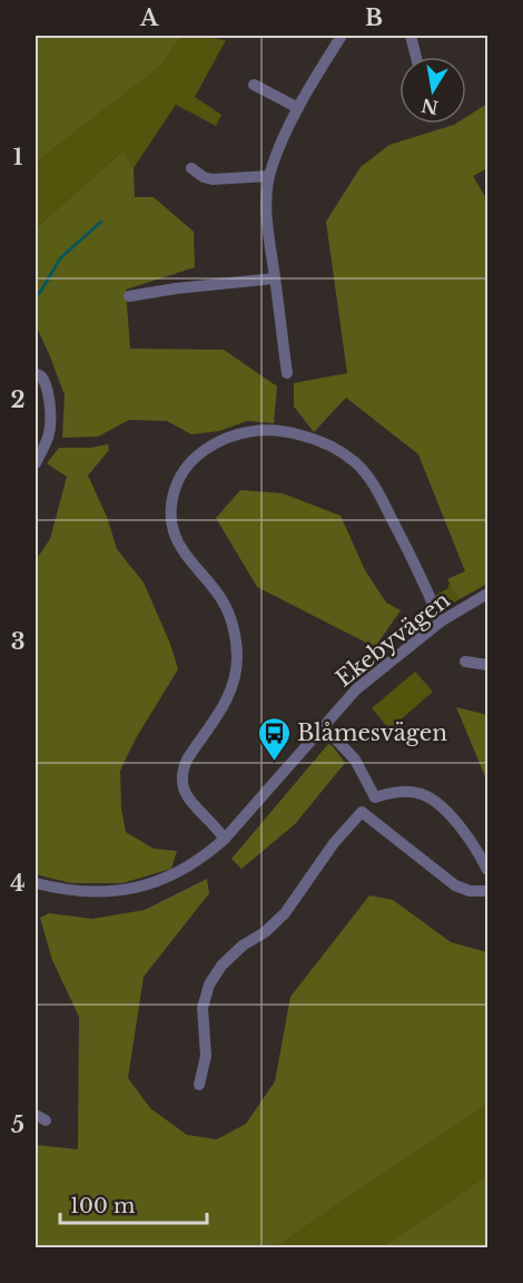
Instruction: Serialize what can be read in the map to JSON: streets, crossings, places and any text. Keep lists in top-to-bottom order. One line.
{"streets":{"street":["Ekebyvägen"]},"places":{"bus stop":["Blåmesvägen"]},"scale_bar":"100 m","north":"bottom","grid":{"columns":["A","B"],"rows":["1","2","3","4","5"]}}
